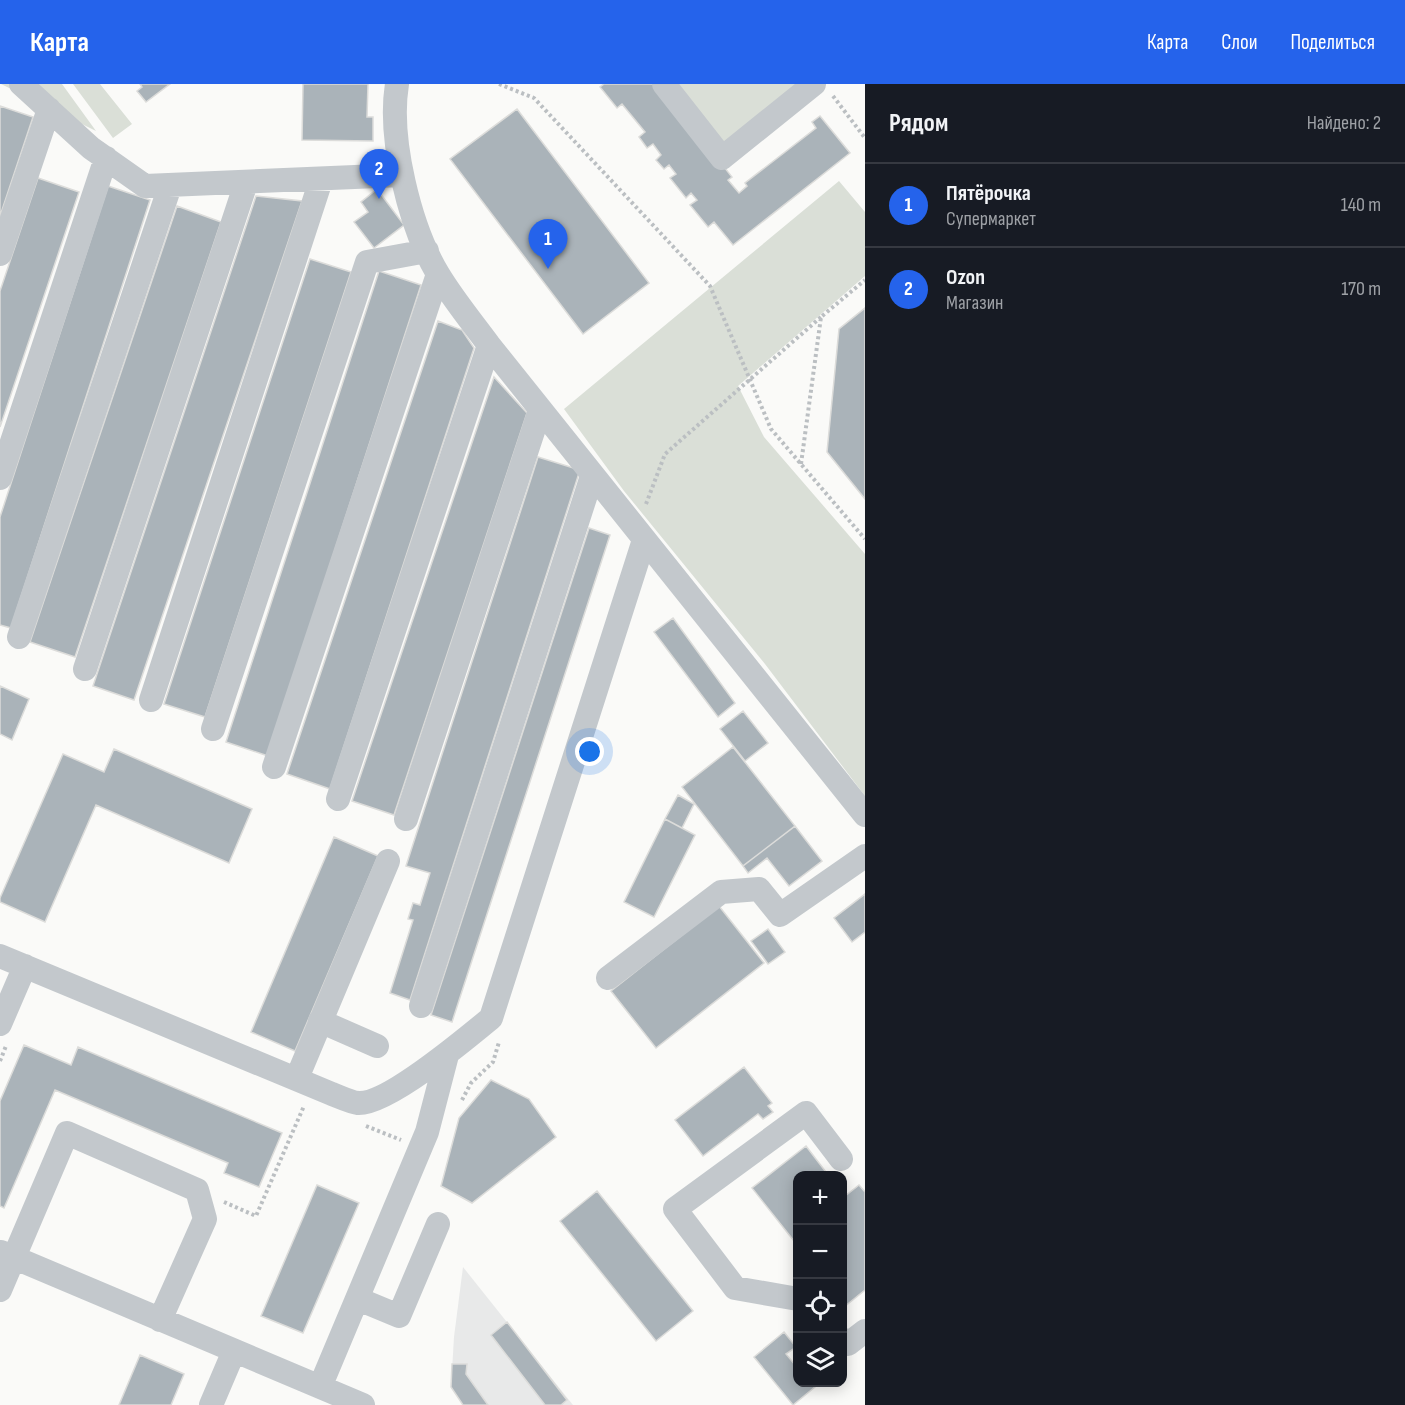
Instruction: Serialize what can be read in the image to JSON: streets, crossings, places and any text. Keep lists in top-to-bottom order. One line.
{"page":{"header":"Карта","nav":["Карта","Слои","Поделиться"],"heading":["Рядом","Найдено: 2"],"pins":["2","1"],"list":[{"mark":"1","name":"Пятёрочка","note":"Супермаркет","value":"140 m"},{"mark":"2","name":"Ozon","note":"Магазин","value":"170 m"}],"map_buttons":["+","−"]}}
